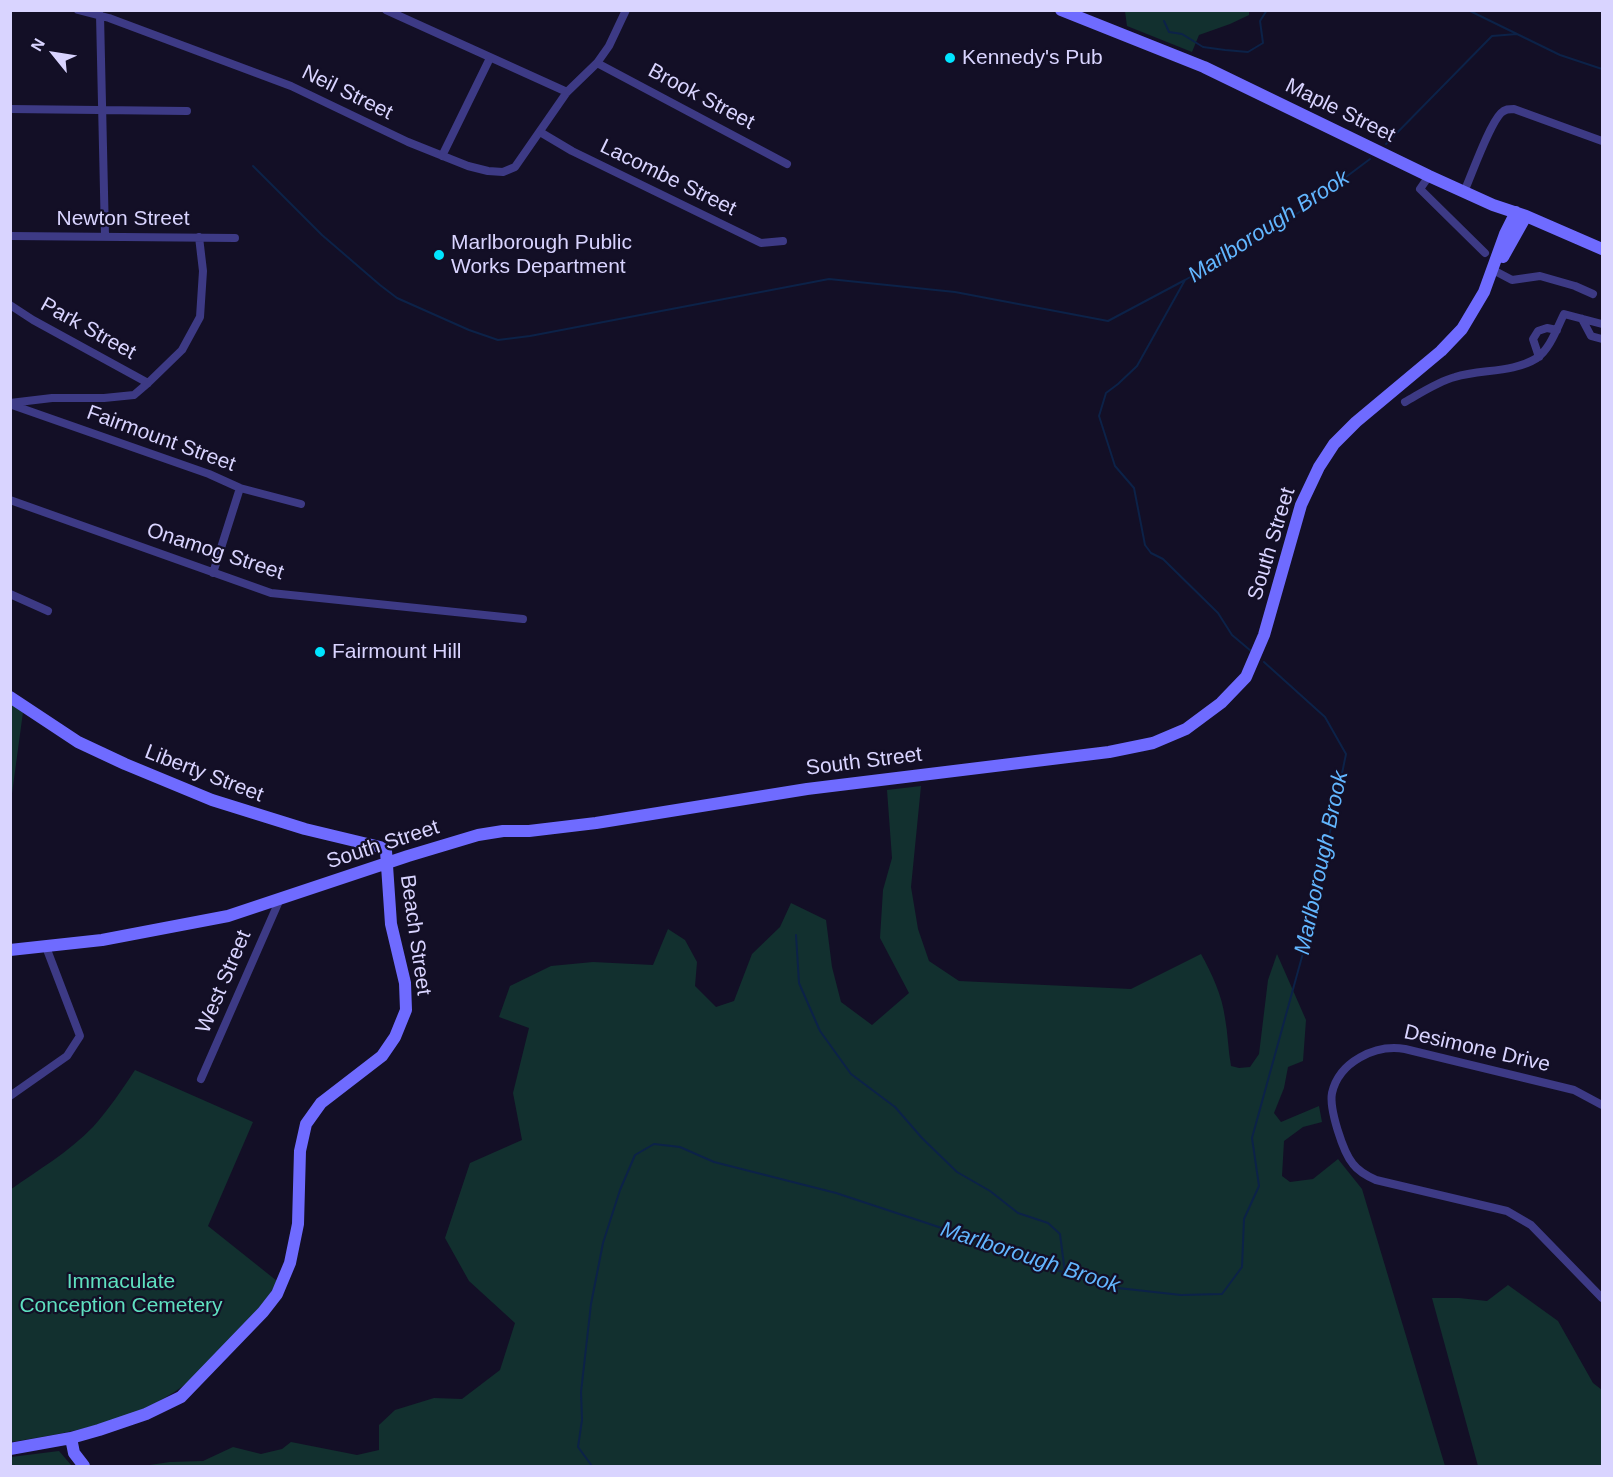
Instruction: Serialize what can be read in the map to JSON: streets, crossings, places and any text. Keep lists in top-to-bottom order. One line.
{"streets":{"main road":["Maple Street","South Street","Liberty Street","Beach Street"],"street":["Neil Street","Brook Street","Lacombe Street","Newton Street","Park Street","Fairmount Street","Onamog Street","West Street","Desimone Drive"]},"crossings":[["Neil Street","Brook Street"],["Neil Street","Lacombe Street"],["Maple Street","South Street"],["South Street","Liberty Street"],["South Street","Beach Street"],["South Street","West Street"],["Liberty Street","Beach Street"]],"water":["Marlborough Brook"],"parks":["Immaculate Conception Cemetery"],"places":["Kennedy's Pub","Marlborough Public Works Department","Fairmount Hill"],"north":"top left"}
